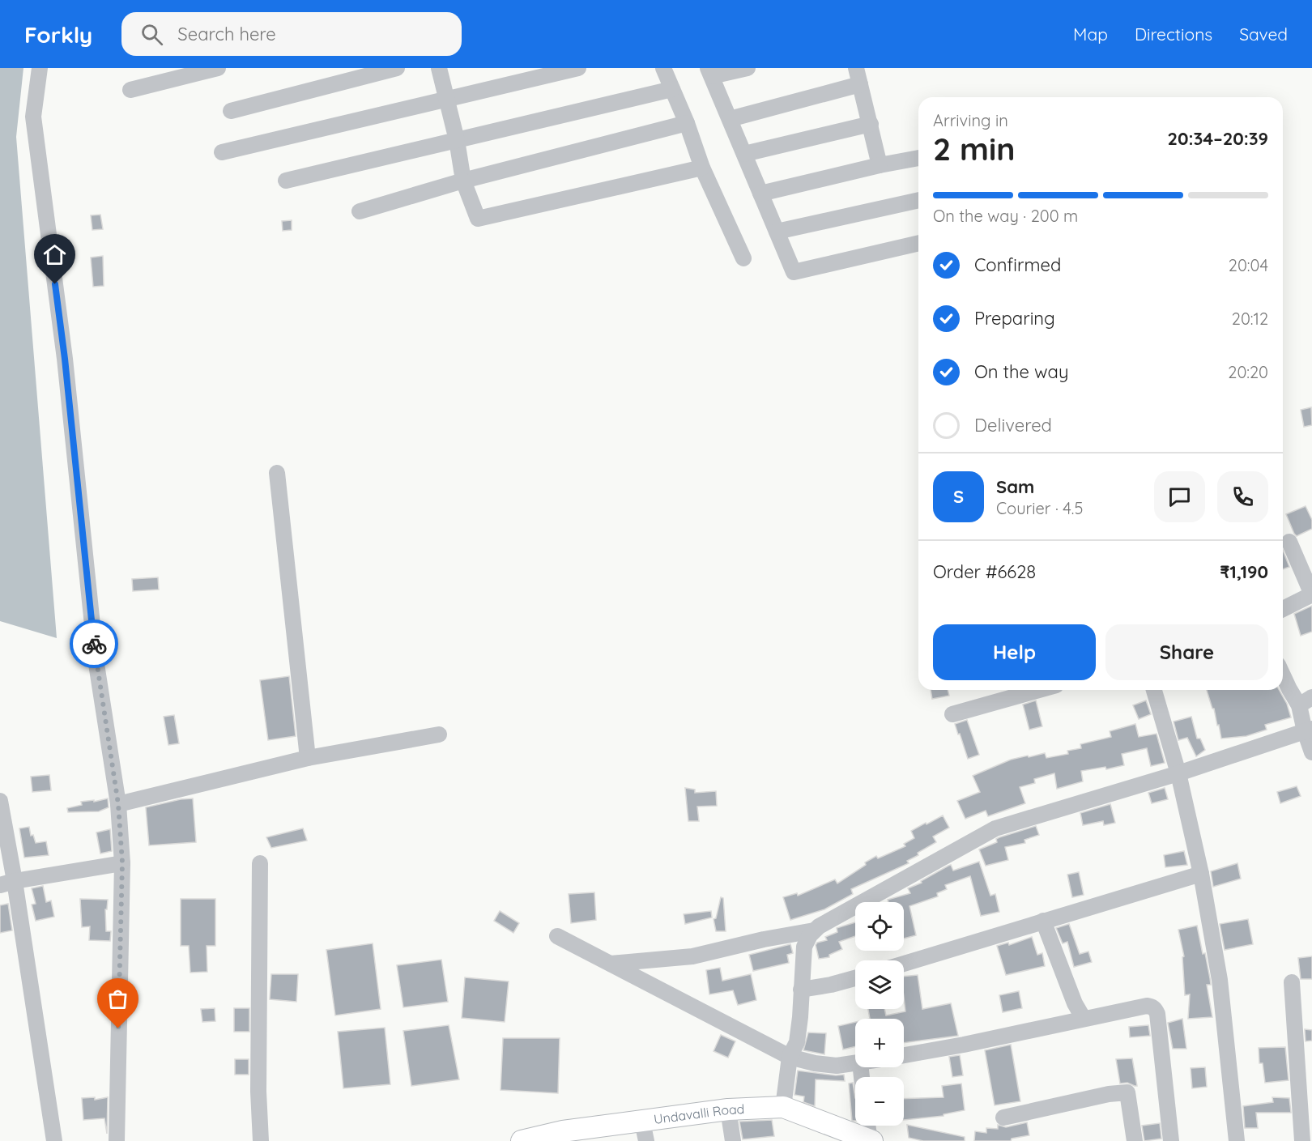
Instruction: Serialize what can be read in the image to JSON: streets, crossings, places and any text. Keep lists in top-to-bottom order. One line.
{"streets":{"main road":["Undavalli Road"]},"page":{"header":"Forkly","search":"Search here","nav":["Map","Directions","Saved"],"heading":["2 min","Arriving in","20:34–20:39"],"panel":["Sam","Courier · 4.5","Order #6628","₹1,190"],"bar":"On the way · 200 m","list":[["Confirmed","20:04"],["Preparing","20:12"],["On the way","20:20"],"Delivered"],"round":"S","buttons":["Help","Share"],"map_buttons":["+","−"]}}
